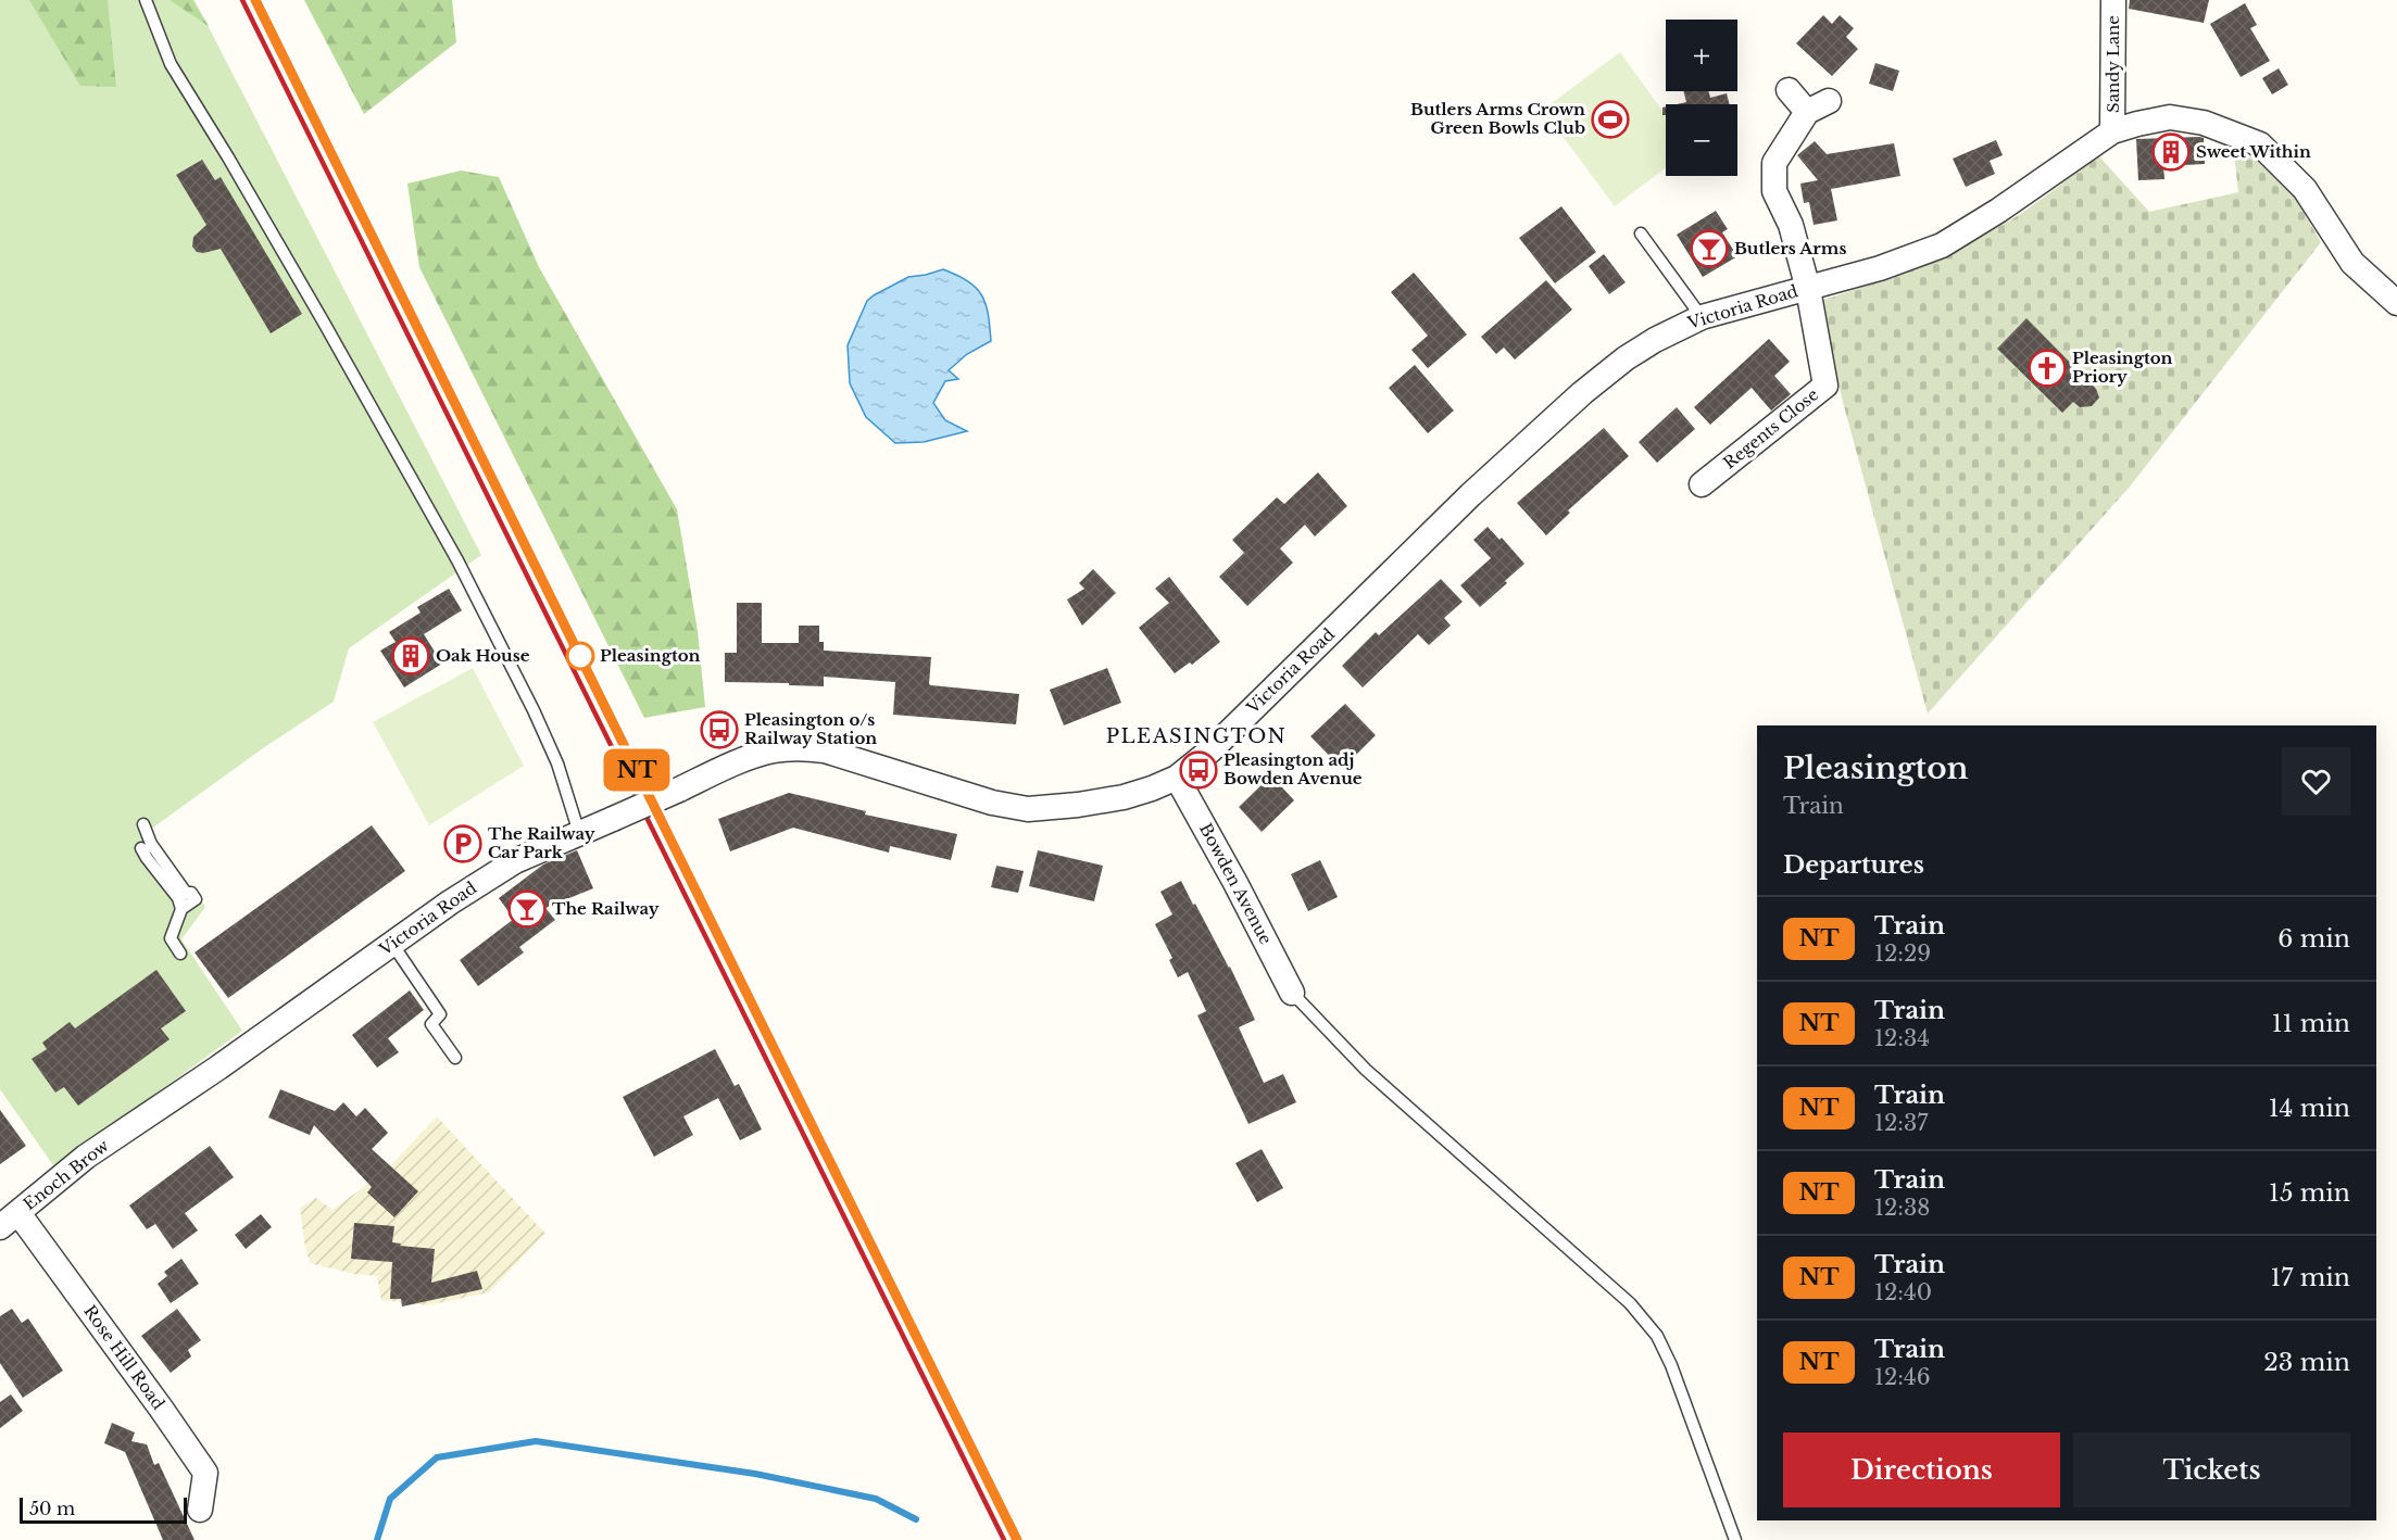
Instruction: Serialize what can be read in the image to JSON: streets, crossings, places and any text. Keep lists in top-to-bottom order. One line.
{"streets":{"street":["Sandy Lane","Victoria Road","Regents Close","Bowden Avenue","Enoch Brow","Rose Hill Road"]},"crossings":[["Sandy Lane","Victoria Road"],["Victoria Road","Regents Close"],["Victoria Road","Bowden Avenue"],["Victoria Road","Enoch Brow"],["Enoch Brow","Rose Hill Road"]],"districts":["PLEASINGTON"],"places":{"sports":["Butlers Arms Crown Green Bowls Club"],"building":["Sweet Within","Oak House"],"bar":["Butlers Arms","The Railway"],"church":["Pleasington Priory"],"other":["Pleasington"],"bus stop":["Pleasington o/s Railway Station","Pleasington adj Bowden Avenue"],"parking":["The Railway Car Park"]},"scale_bar":"50 m","page":{"on_map":"NT","map_buttons":["+","−"],"heading":[["Pleasington","Train"],"Departures"],"list":[{"mark":"NT","name":"Train","note":"12:29","value":"6 min"},{"mark":"NT","name":"Train","note":"12:34","value":"11 min"},{"mark":"NT","name":"Train","note":"12:37","value":"14 min"},{"mark":"NT","name":"Train","note":"12:38","value":"15 min"},{"mark":"NT","name":"Train","note":"12:40","value":"17 min"},{"mark":"NT","name":"Train","note":"12:46","value":"23 min"}],"buttons":["Directions","Tickets"],"scale":"50 m"}}
